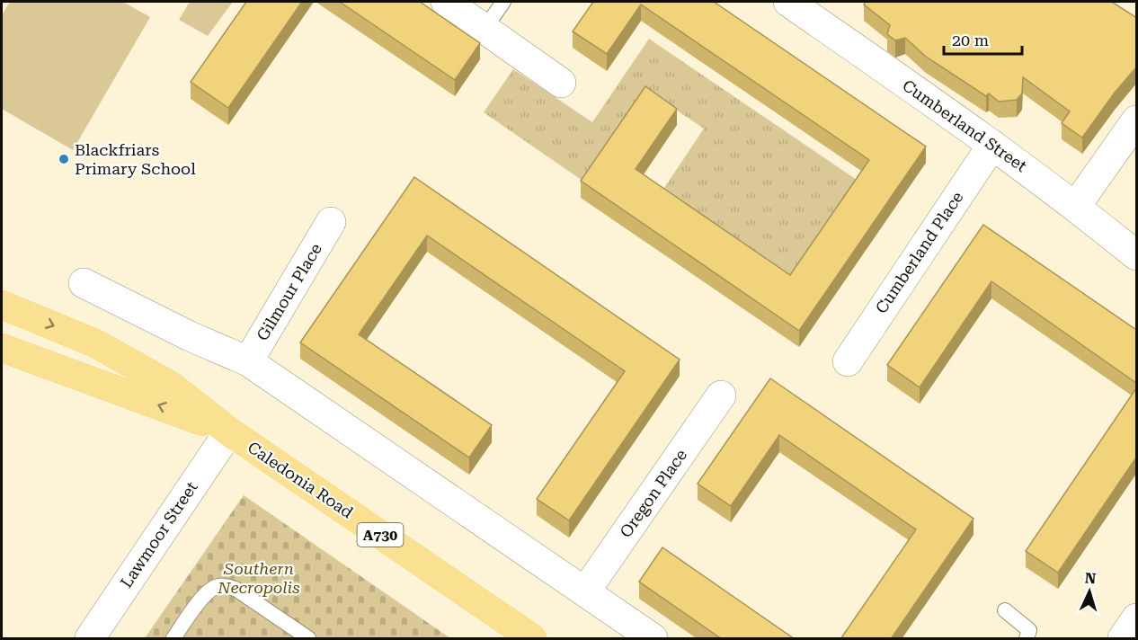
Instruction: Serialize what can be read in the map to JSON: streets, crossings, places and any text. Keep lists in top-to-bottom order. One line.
{"streets":{"main road":["Caledonia Road","A730"],"street":["Cumberland Street","Cumberland Place","Gilmour Place","Oregon Place","Lawmoor Street"]},"crossings":[["Cumberland Street","Cumberland Place"],["Caledonia Road","Lawmoor Street"]],"parks":["Southern Necropolis"],"places":["Blackfriars Primary School"],"scale_bar":"20 m","north":"top"}
